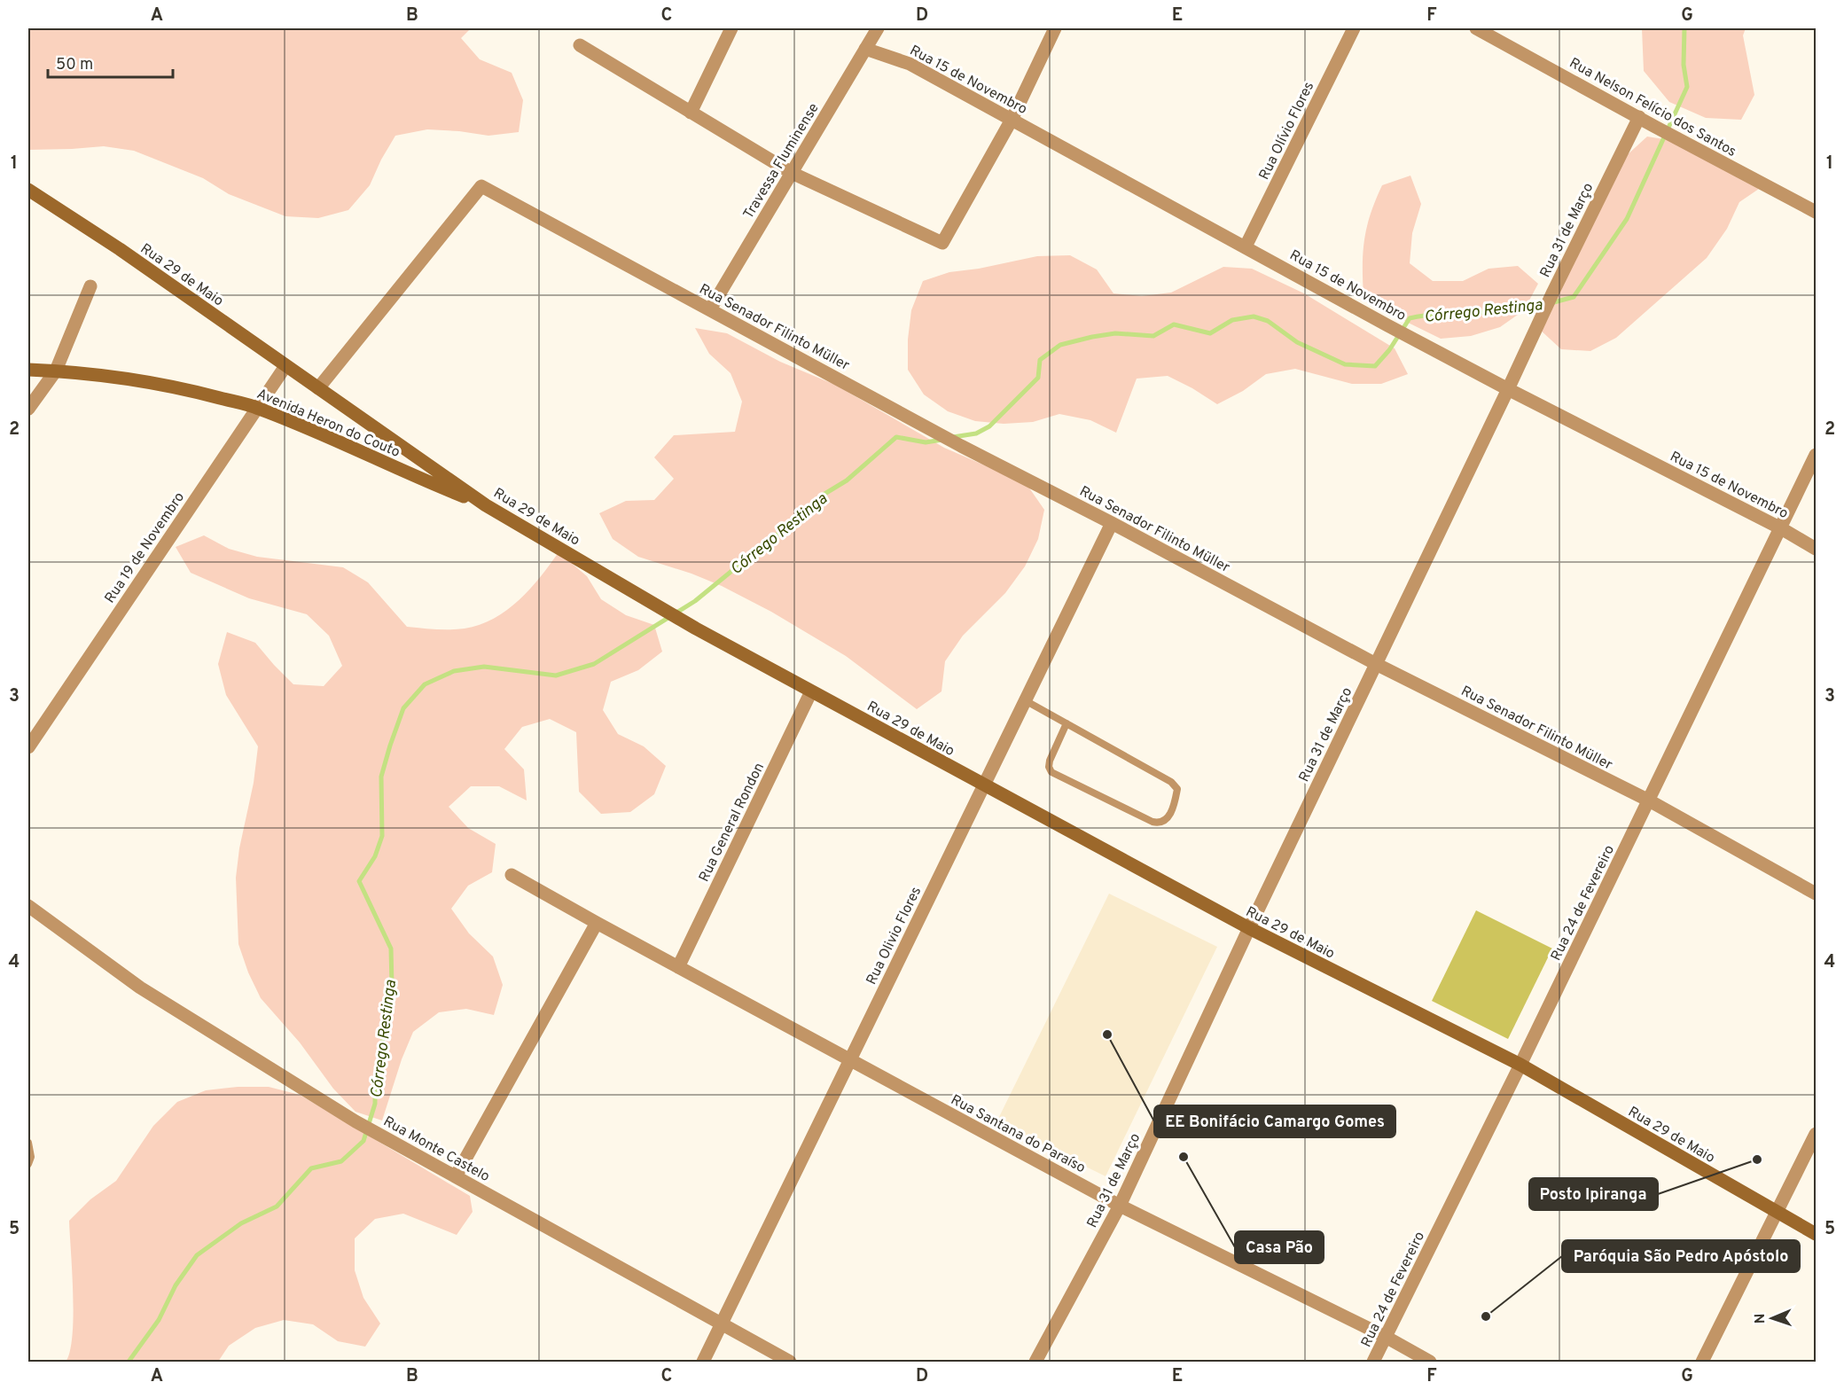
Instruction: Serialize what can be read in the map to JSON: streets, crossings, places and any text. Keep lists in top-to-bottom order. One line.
{"streets":{"main road":["Rua 29 de Maio","Avenida Heron do Couto"],"street":["Rua 15 de Novembro","Rua Nelson Felício dos Santos","Rua Olívio Flores","Travessa Fluminense","Rua 31 de Março","Rua Senador Filinto Müller","Rua 19 de Novembro","Rua General Rondon","Rua 24 de Fevereiro","Rua Olivio Flores","Rua Santana do Paraíso","Rua Monte Castelo"]},"crossings":[["Rua 15 de Novembro","Rua Olívio Flores"],["Rua 15 de Novembro","Travessa Fluminense"],["Rua 15 de Novembro","Rua 31 de Março"],["Rua 15 de Novembro","Rua 24 de Fevereiro"],["Rua Nelson Felício dos Santos","Rua 31 de Março"],["Travessa Fluminense","Rua Senador Filinto Müller"],["Rua 31 de Março","Rua 29 de Maio"],["Rua 31 de Março","Rua Senador Filinto Müller"],["Rua 31 de Março","Rua Santana do Paraíso"],["Rua 29 de Maio","Rua Senador Filinto Müller"],["Rua 29 de Maio","Avenida Heron do Couto"],["Rua 29 de Maio","Rua 19 de Novembro"],["Rua 29 de Maio","Rua General Rondon"],["Rua 29 de Maio","Rua 24 de Fevereiro"],["Rua 29 de Maio","Rua Olivio Flores"],["Rua Senador Filinto Müller","Rua 24 de Fevereiro"],["Rua Senador Filinto Müller","Rua Olivio Flores"],["Avenida Heron do Couto","Rua 19 de Novembro"],["Rua General Rondon","Rua Santana do Paraíso"],["Rua 24 de Fevereiro","Rua Santana do Paraíso"],["Rua Olivio Flores","Rua Santana do Paraíso"],["Rua Olivio Flores","Rua Monte Castelo"]],"water":["Córrego Restinga"],"places":["EE Bonifácio Camargo Gomes","Casa Pão","Posto Ipiranga","Paróquia São Pedro Apóstolo"],"scale_bar":"50 m","north":"left","grid":{"columns":["A","B","C","D","E","F","G"],"rows":["1","2","3","4","5"]}}
